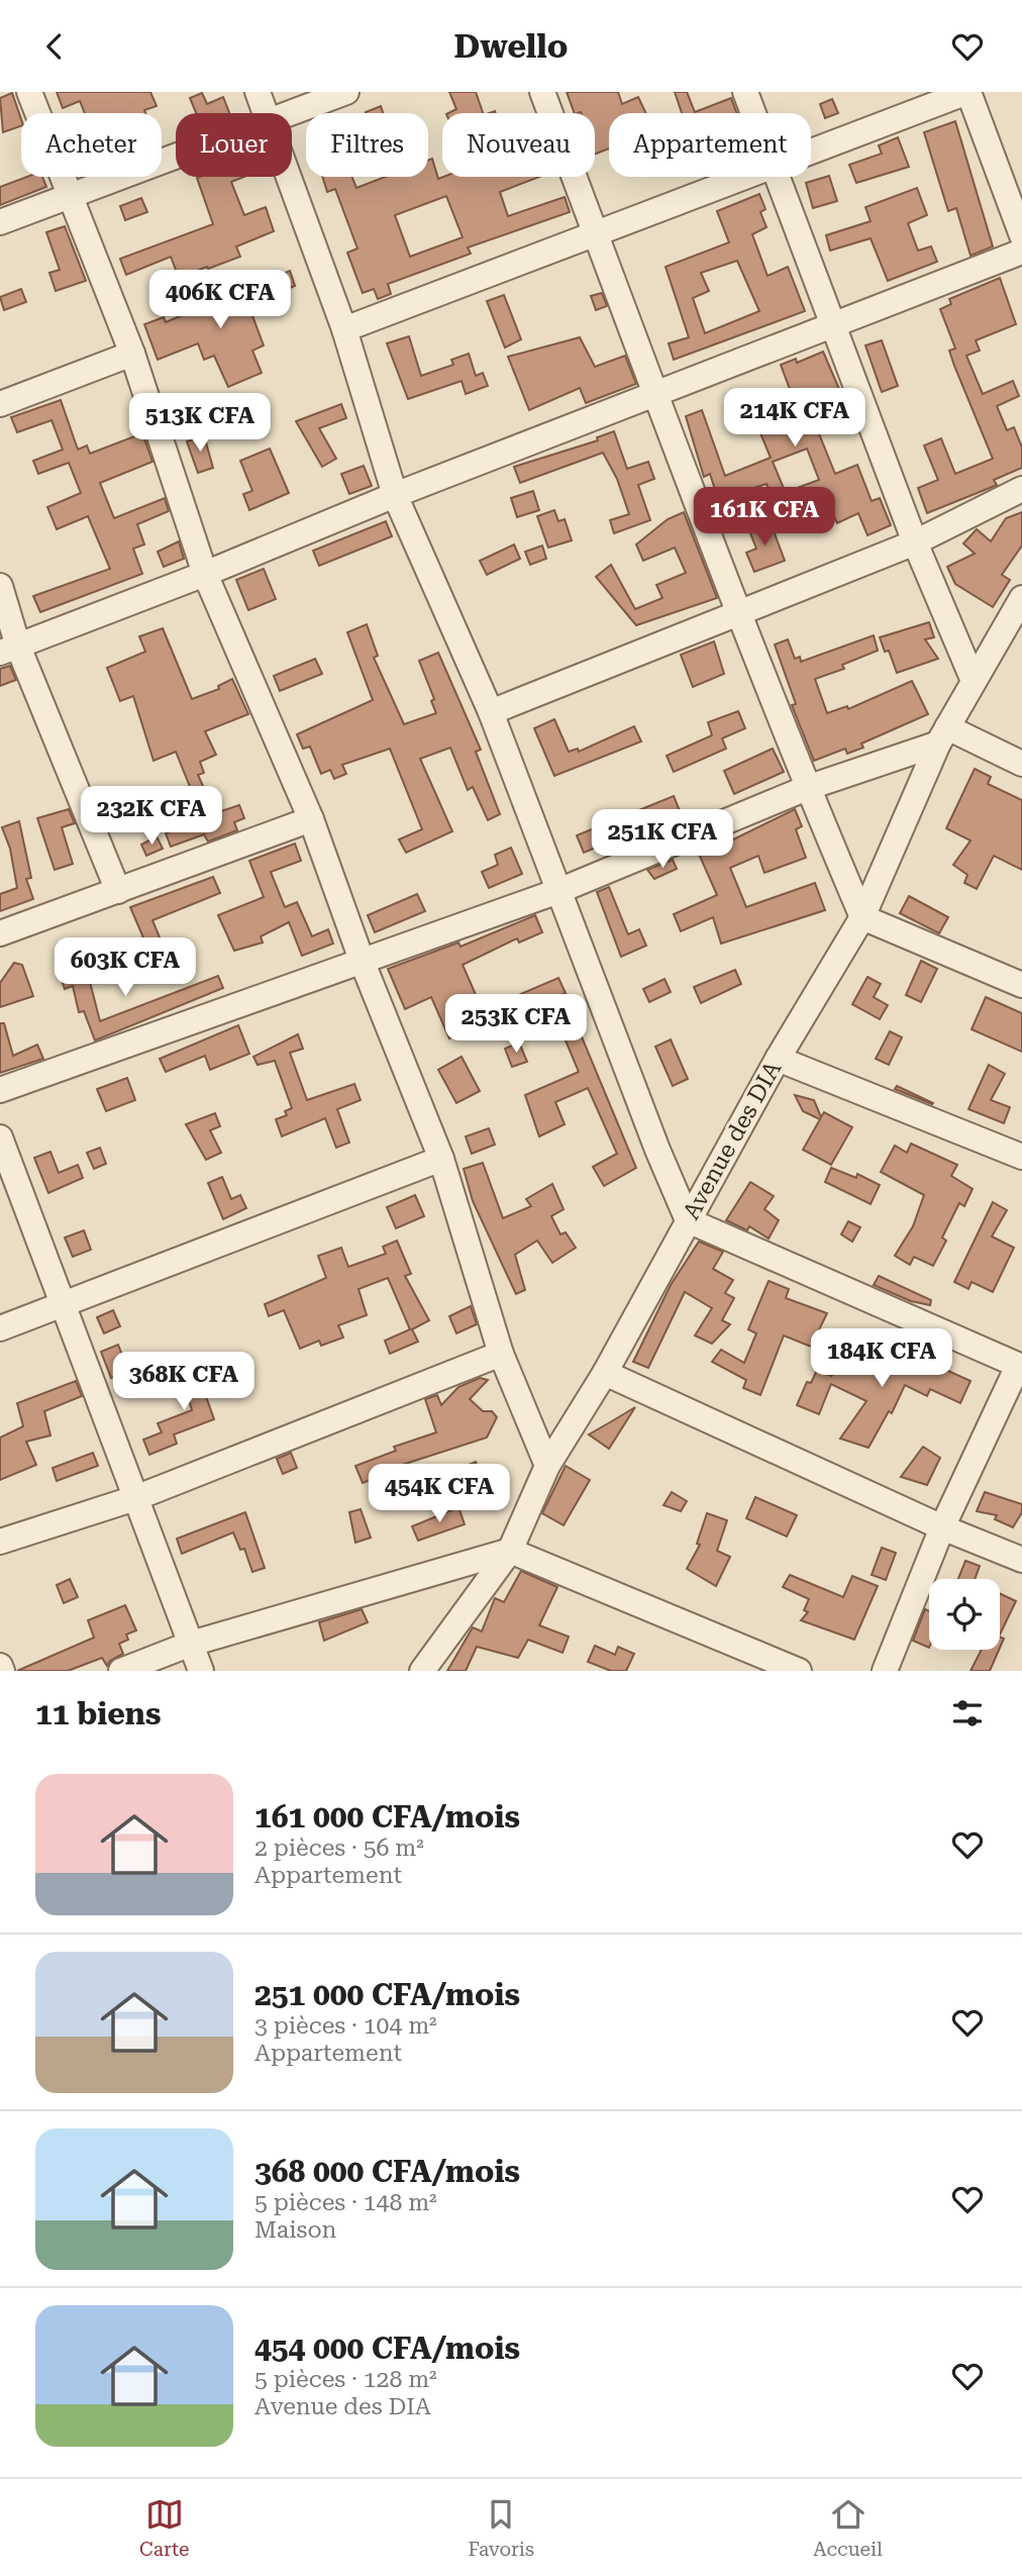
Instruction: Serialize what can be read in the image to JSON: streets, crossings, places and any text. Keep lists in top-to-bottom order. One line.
{"streets":{"street":["Avenue des DIA"]},"page":{"header":"Dwello","chip":["Acheter","Louer","Filtres","Nouveau","Appartement"],"price":["406K CFA","214K CFA","513K CFA","161K CFA","232K CFA","251K CFA","603K CFA","253K CFA","184K CFA","368K CFA","454K CFA"],"heading":"11 biens","list":[{"name":"161 000 CFA/mois","note":"2 pièces · 56 m² · Appartement"},{"name":"251 000 CFA/mois","note":"3 pièces · 104 m² · Appartement"},{"name":"368 000 CFA/mois","note":"5 pièces · 148 m² · Maison"},{"name":"454 000 CFA/mois","note":"5 pièces · 128 m² · Avenue des DIA"}],"tabs":["Carte","Favoris","Accueil"]}}
